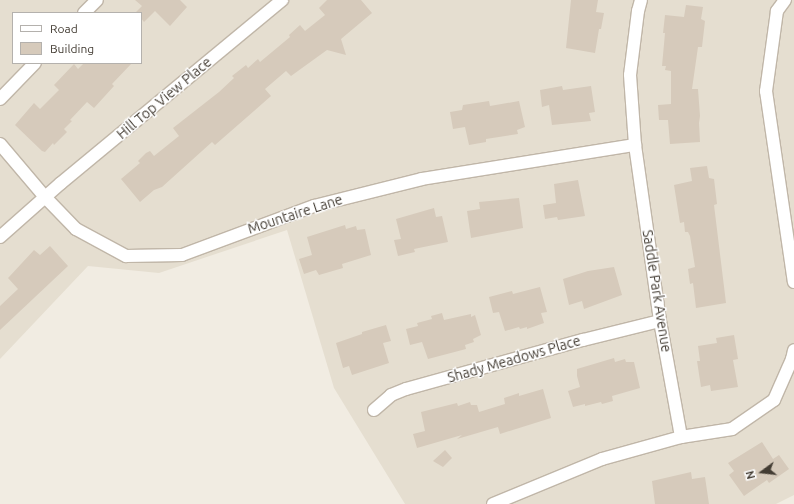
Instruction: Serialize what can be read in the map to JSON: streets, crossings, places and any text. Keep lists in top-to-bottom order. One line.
{"streets":{"street":["Hill Top View Place","Mountaire Lane","Saddle Park Avenue","Shady Meadows Place"]},"crossings":[["Hill Top View Place","Mountaire Lane"],["Mountaire Lane","Saddle Park Avenue"],["Saddle Park Avenue","Shady Meadows Place"]],"legend":["Road","Building"],"north":"left"}
